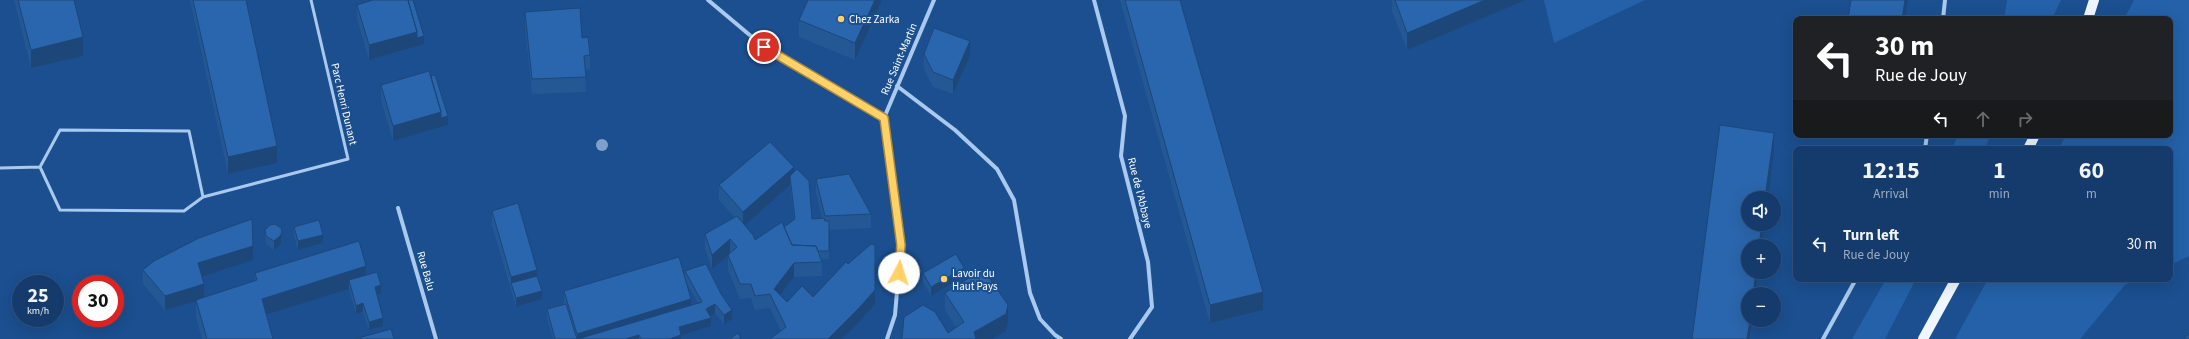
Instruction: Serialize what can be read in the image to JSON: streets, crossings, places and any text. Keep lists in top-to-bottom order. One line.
{"streets":{"street":["Rue Saint-Martin","Rue de l'Abbaye","Rue Balu"],"lane":["Parc Henri Dunant"]},"places":["Chez Zarka","Lavoir du Haut Pays"],"page":{"turn":["30 m","Rue de Jouy"],"eta":["12:15","Arrival","1","min","60","m"],"map_buttons":["+","−"],"list":[{"name":"Turn left","note":"Rue de Jouy","value":"30 m"}],"speed":"25 km/h","limit":"30"}}
